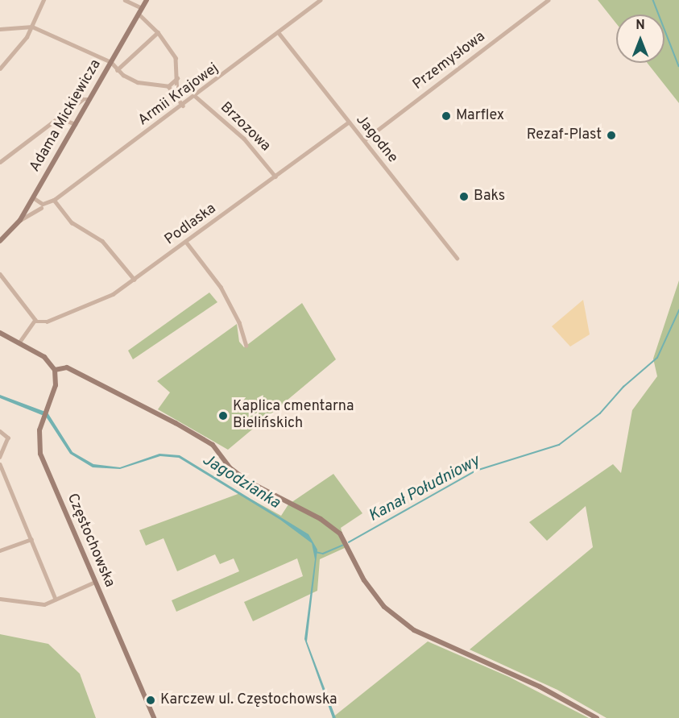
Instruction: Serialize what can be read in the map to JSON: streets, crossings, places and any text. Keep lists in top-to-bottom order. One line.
{"streets":{"main road":["Adama Mickiewicza","Częstochowska"],"street":["Przemysłowa","Armii Krajowej","Brzozowa","Jagodne","Podlaska"]},"crossings":[["Przemysłowa","Jagodne"],["Armii Krajowej","Adama Mickiewicza"],["Armii Krajowej","Brzozowa"],["Armii Krajowej","Jagodne"],["Brzozowa","Podlaska"],["Jagodne","Podlaska"]],"water":["Jagodzianka","Kanał Południowy"],"places":["Marflex","Rezaf-Plast","Baks","Kaplica cmentarna Bielińskich","Karczew ul. Częstochowska"],"north":"top"}
